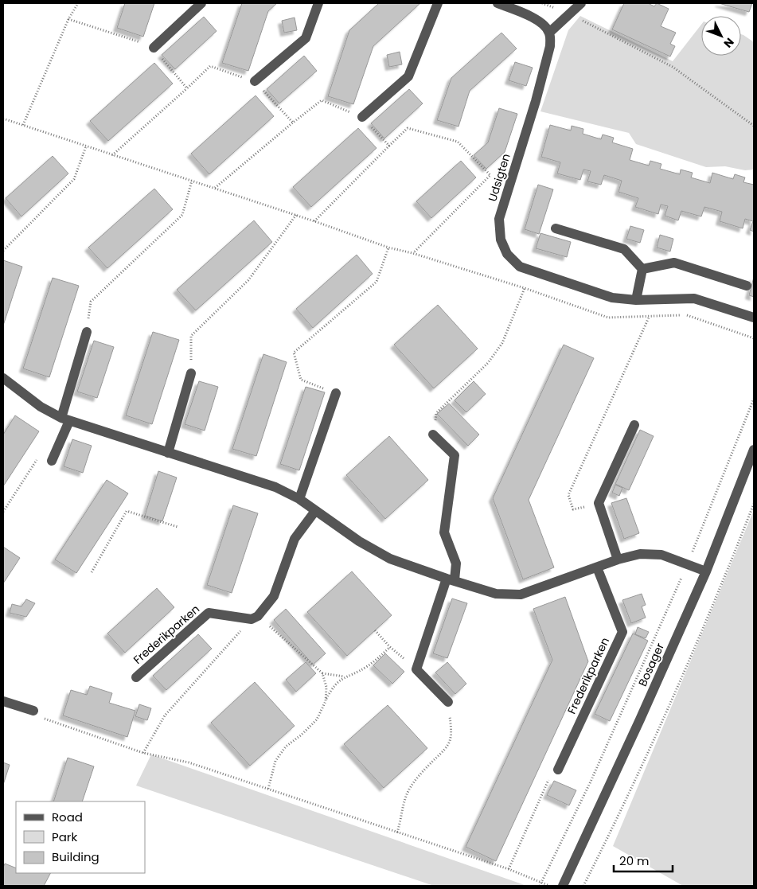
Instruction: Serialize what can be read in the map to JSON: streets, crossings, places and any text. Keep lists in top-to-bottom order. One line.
{"streets":{"street":["Udsigten","Frederikparken","Bosager"]},"legend":["Road","Park","Building"],"scale_bar":"20 m","north":"bottom right"}
